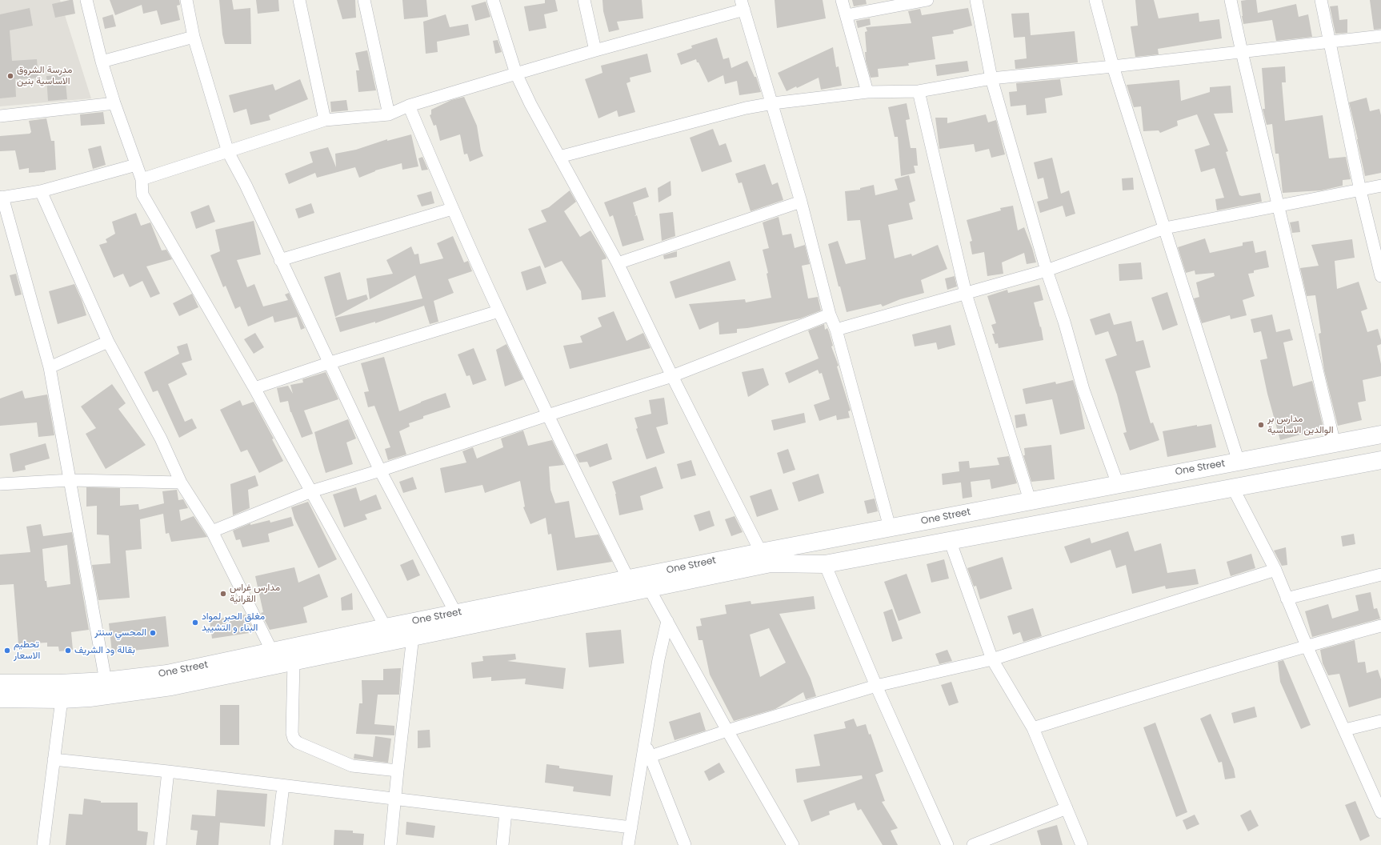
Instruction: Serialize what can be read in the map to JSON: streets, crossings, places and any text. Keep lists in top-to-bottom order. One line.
{"streets":{"street":["One Street"]},"places":["مدرسة الشروق الاساسية بنين","مدارس بر الوالدين الاساسية","مدارس غراس القرانية","مغلق الحبر لمواد البناء و التشييد","المحسي سنتر","تحطيم الاسعار","بقالة ود الشريف"]}
